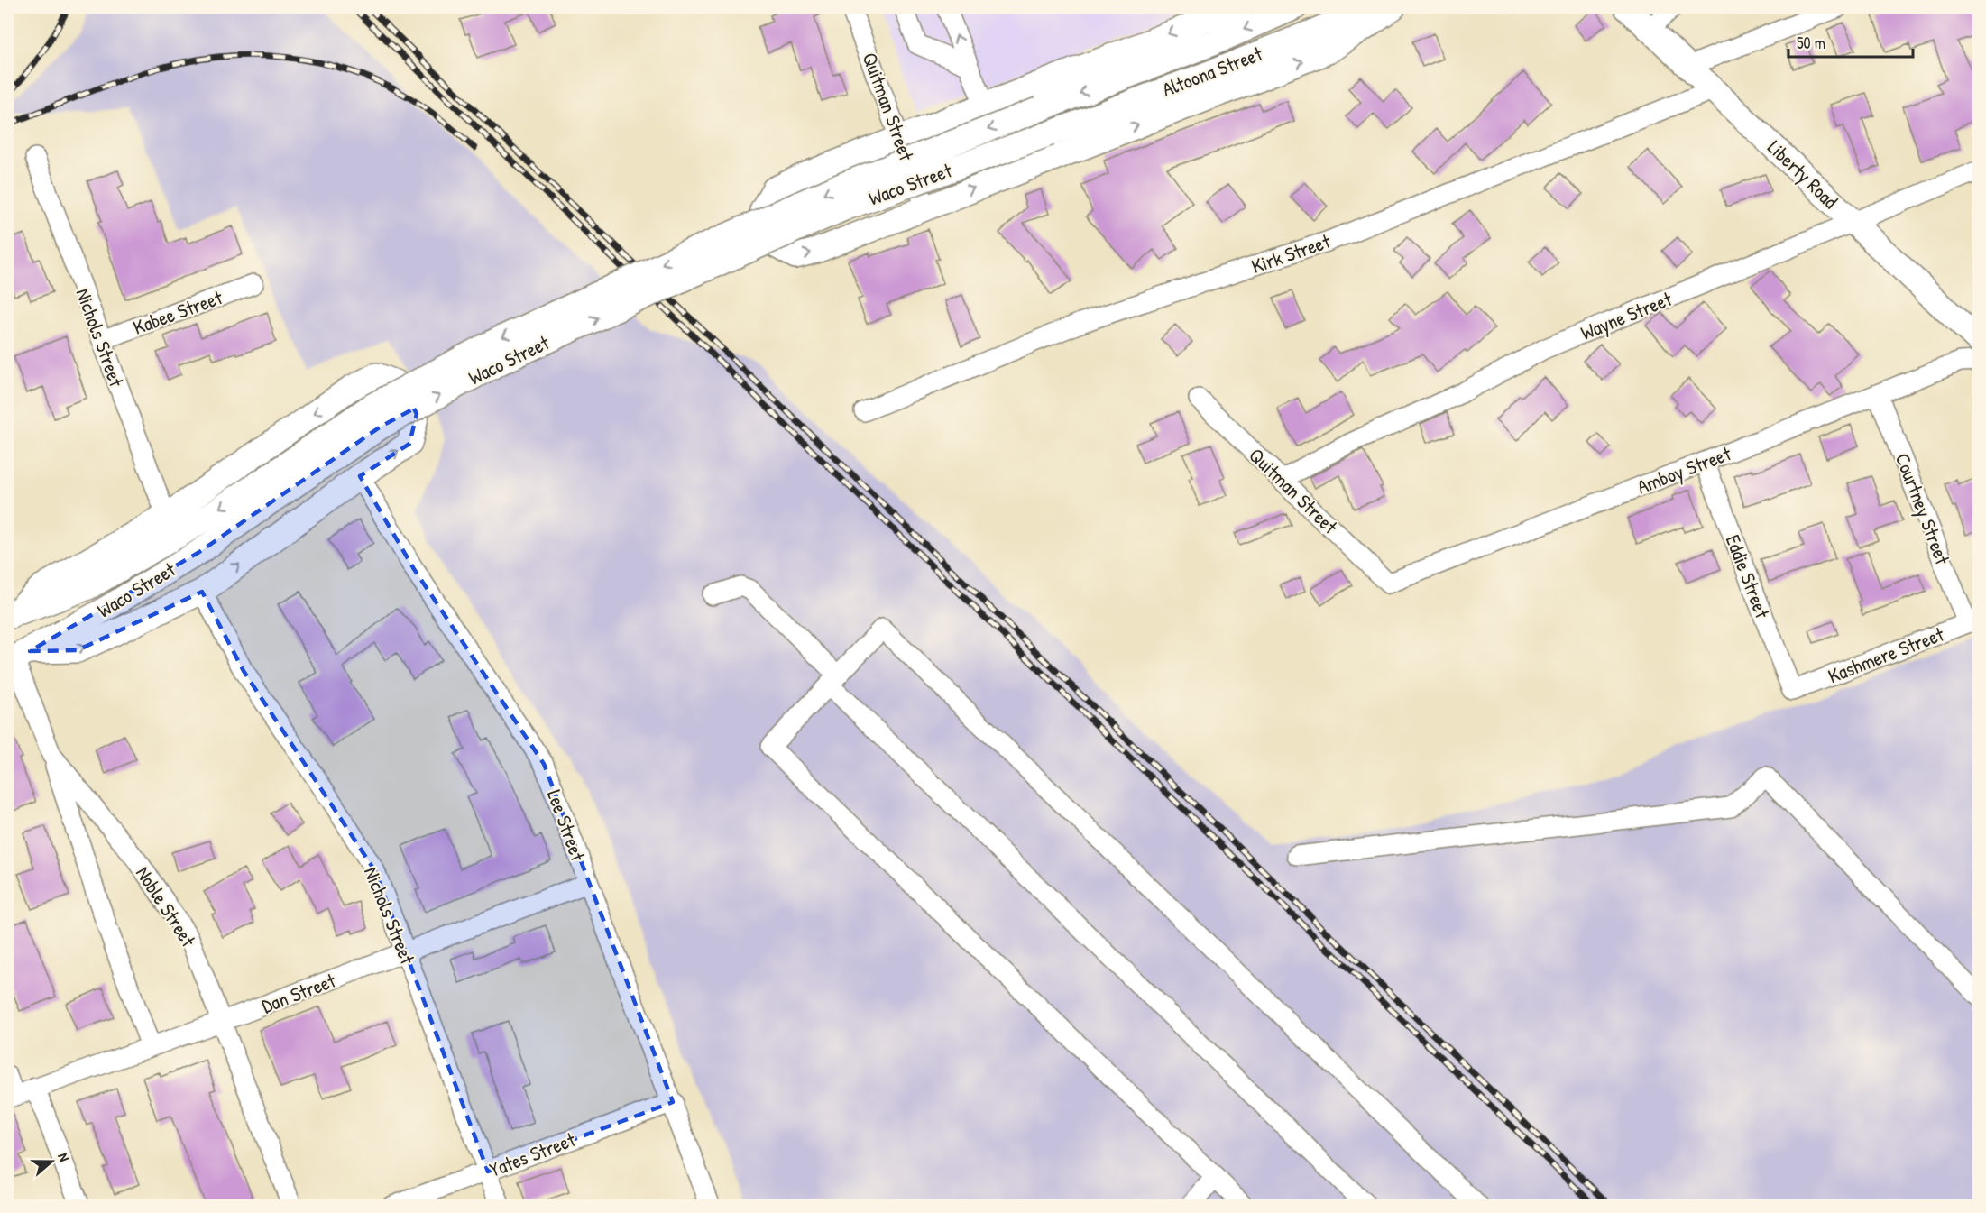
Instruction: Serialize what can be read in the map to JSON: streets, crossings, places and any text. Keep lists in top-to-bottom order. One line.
{"streets":{"main road":["Altoona Street","Liberty Road","Waco Street"],"street":["Quitman Street","Kirk Street","Kabee Street","Wayne Street","Nichols Street","Amboy Street","Courtney Street","Eddie Street","Kashmere Street","Lee Street","Noble Street","Dan Street","Yates Street"]},"crossings":[["Altoona Street","Waco Street"],["Quitman Street","Wayne Street"],["Quitman Street","Amboy Street"],["Liberty Road","Kirk Street"],["Liberty Road","Wayne Street"],["Waco Street","Noble Street"],["Kabee Street","Nichols Street"],["Nichols Street","Dan Street"],["Nichols Street","Yates Street"],["Amboy Street","Courtney Street"],["Amboy Street","Eddie Street"],["Courtney Street","Kashmere Street"],["Eddie Street","Kashmere Street"],["Lee Street","Dan Street"],["Lee Street","Yates Street"],["Noble Street","Dan Street"]],"scale_bar":"50 m","north":"right"}
